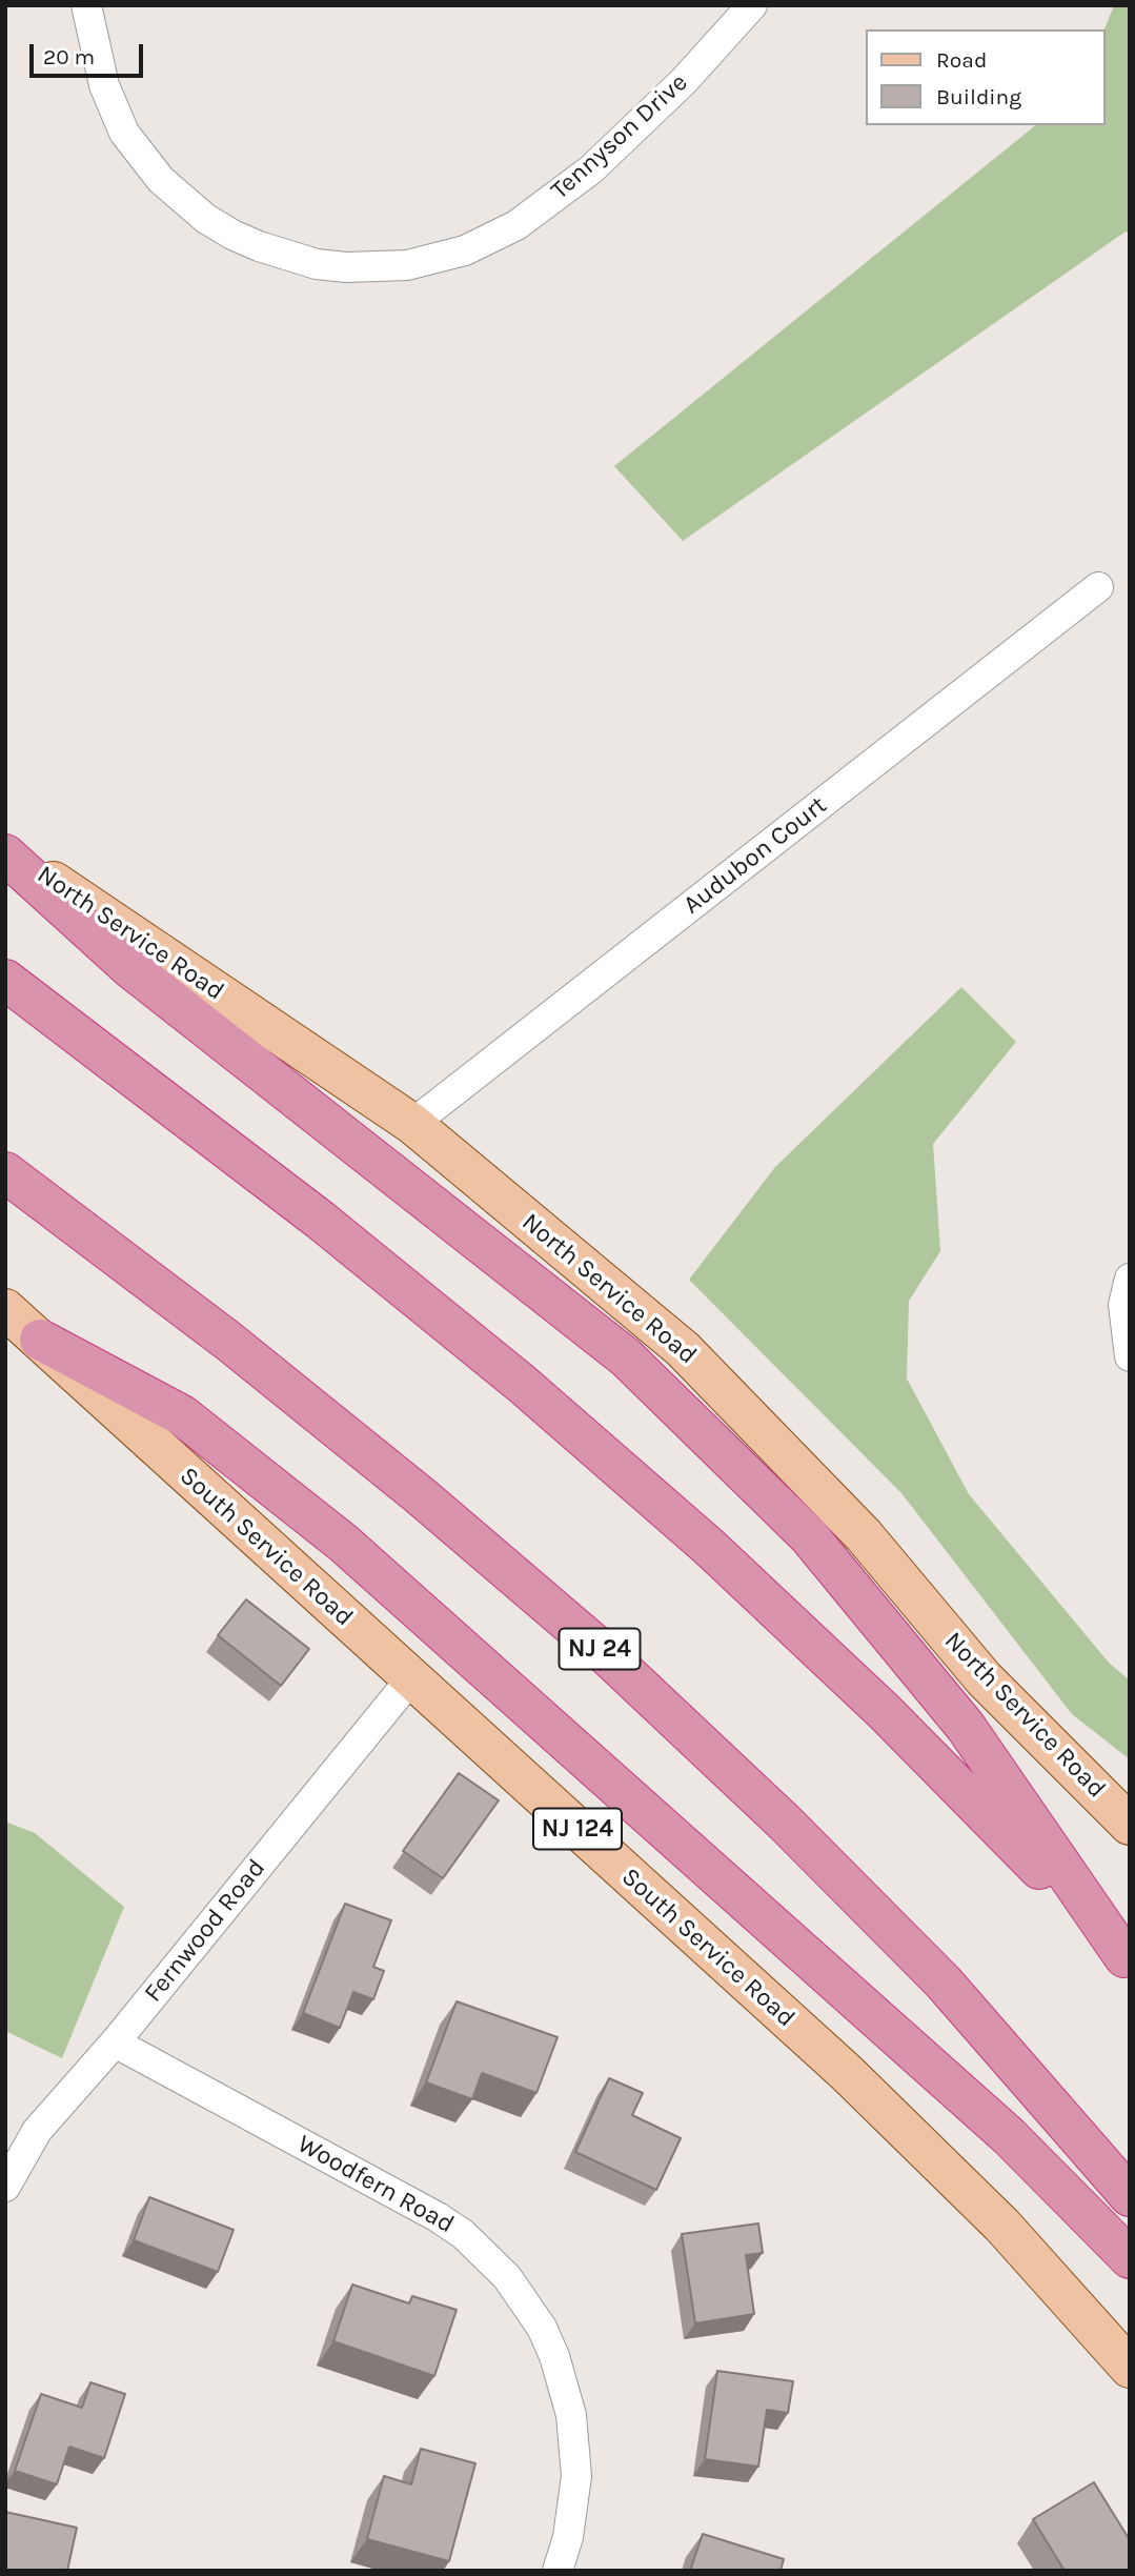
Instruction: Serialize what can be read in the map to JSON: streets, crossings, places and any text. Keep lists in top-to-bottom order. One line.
{"streets":{"highway":["NJ 24"],"main road":["North Service Road","South Service Road","NJ 124"],"street":["Tennyson Drive","Audubon Court","Fernwood Road","Woodfern Road"]},"crossings":[["Audubon Court","North Service Road"],["South Service Road","Fernwood Road"],["Fernwood Road","Woodfern Road"]],"legend":["Road","Building"],"scale_bar":"20 m"}
